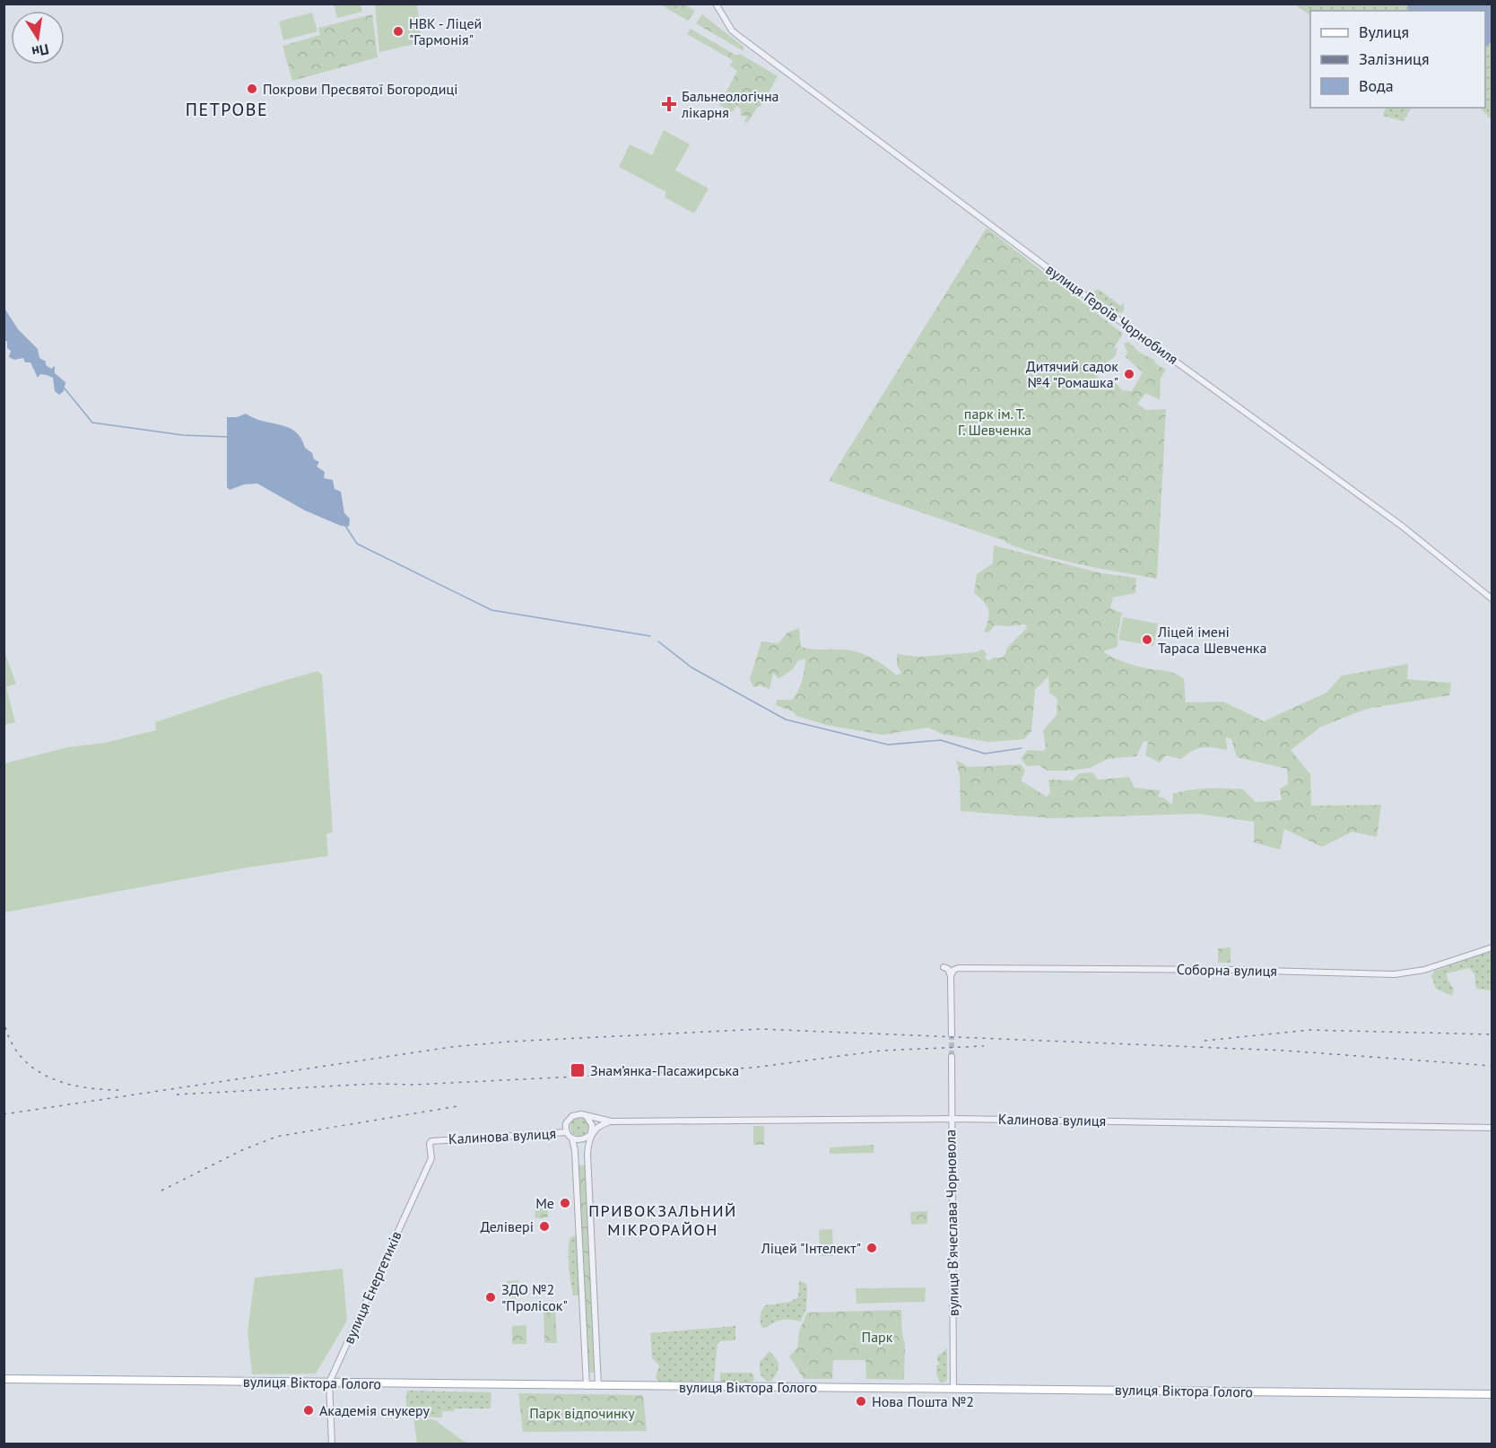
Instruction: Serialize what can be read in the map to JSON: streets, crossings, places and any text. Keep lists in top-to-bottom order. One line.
{"streets":{"main road":["вулиця Віктора Голого"],"street":["вулиця Героїв Чорнобиля","Соборна вулиця","Калинова вулиця","вулиця Вʼячеслава Чорновола","вулиця Енергетиків"]},"crossings":[["Калинова вулиця","вулиця Вʼячеслава Чорновола"],["Калинова вулиця","вулиця Енергетиків"],["вулиця Вʼячеслава Чорновола","вулиця Віктора Голого"],["вулиця Енергетиків","вулиця Віктора Голого"]],"districts":["ПЕТРОВЕ","ПРИВОКЗАЛЬНИЙ МІКРОРАЙОН"],"parks":["парк ім. Т. Г. Шевченка","Парк","Парк відпочинку"],"places":{"other":["НВК - Ліцей \"Гармонія\"","Покрови Пресвятої Богородиці","Дитячий садок №4 \"Ромашка\"","Ліцей імені Тараса Шевченка","Me","Делівері","Ліцей \"Інтелект\"","ЗДО №2 \"Пролісок\"","Нова Пошта №2","Академія снукеру"],"health":["Бальнеологічна лікарня"],"transit":["Знам’янка-Пасажирська"]},"legend":["Вулиця","Залізниця","Вода"],"north":"bottom"}
